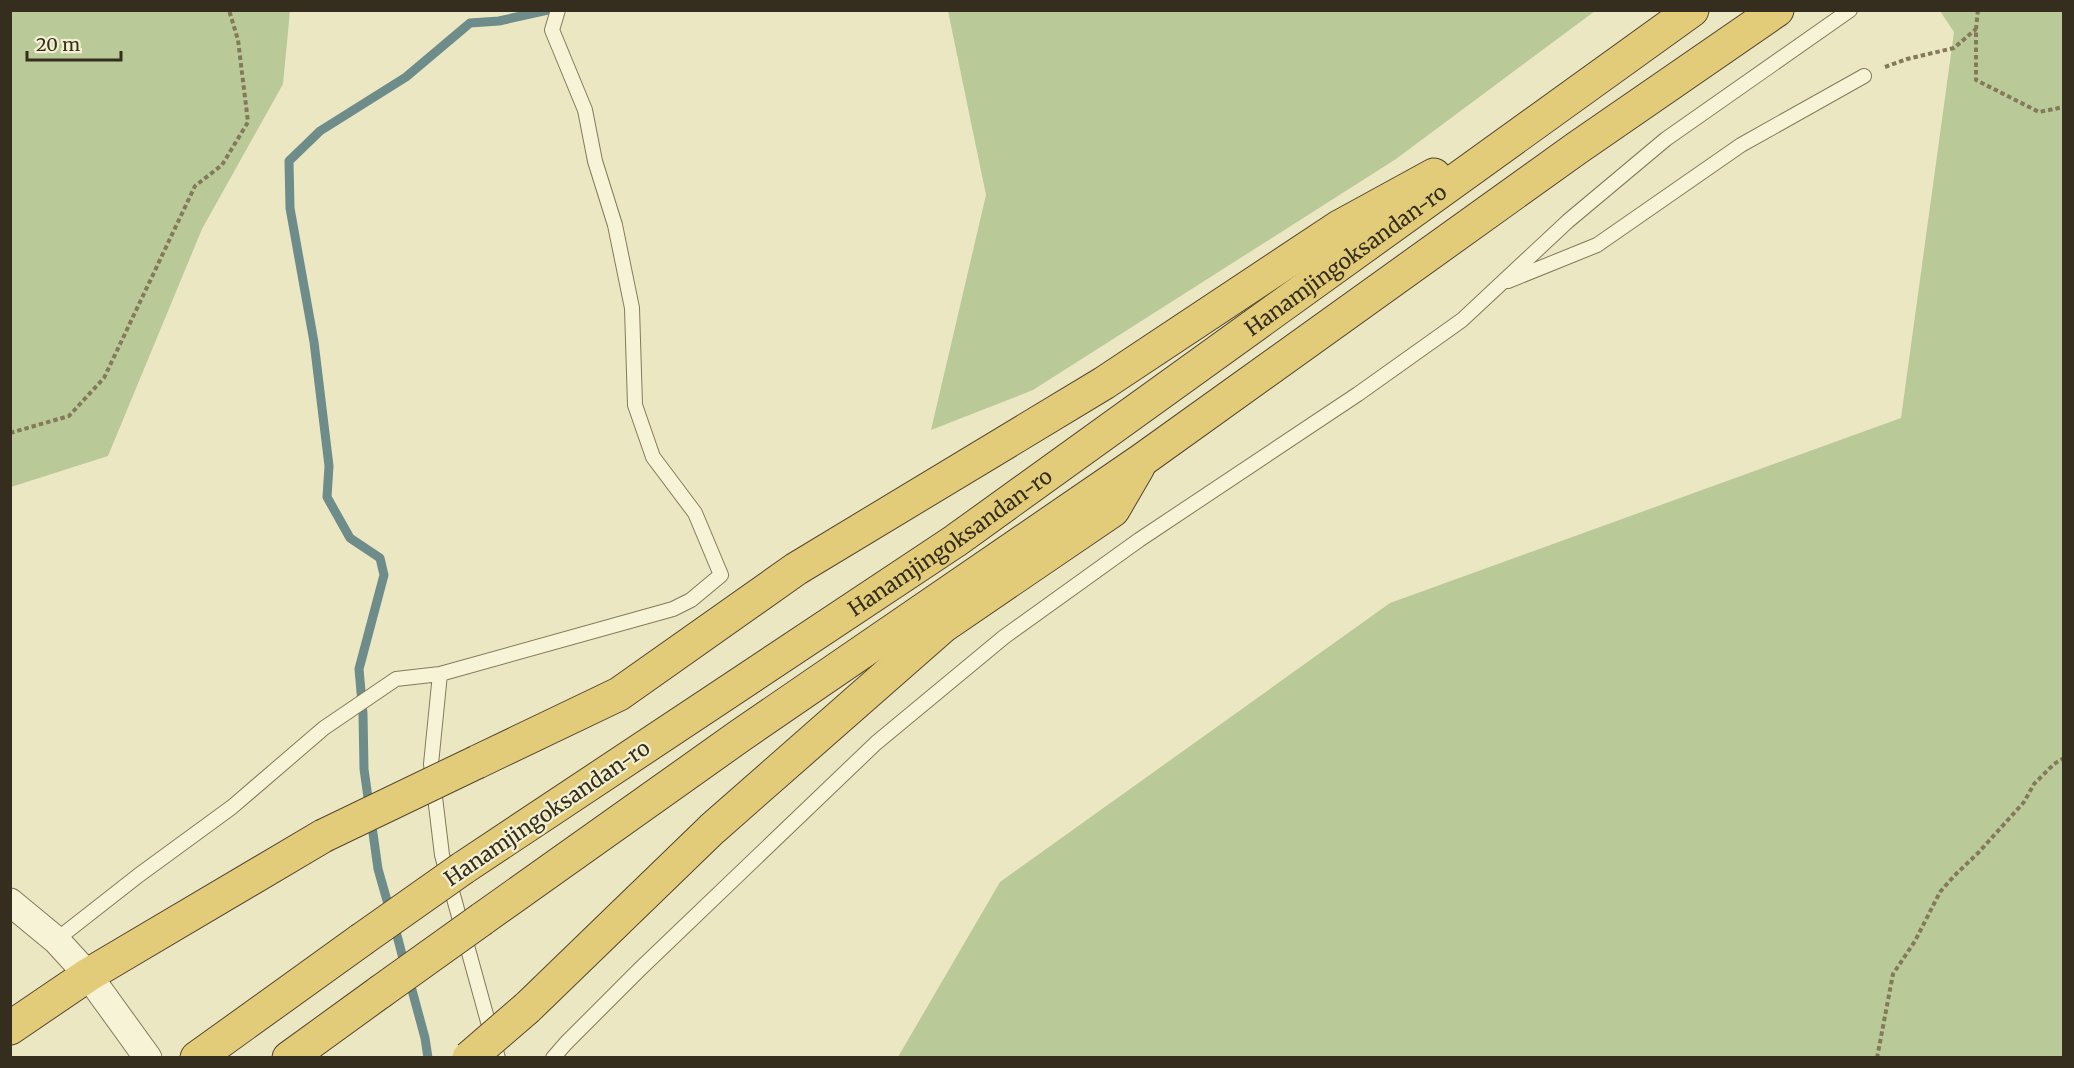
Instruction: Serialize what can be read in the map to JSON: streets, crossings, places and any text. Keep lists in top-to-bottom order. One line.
{"streets":{"highway":["Hanamjingoksandan-ro"]},"scale_bar":"20 m"}
